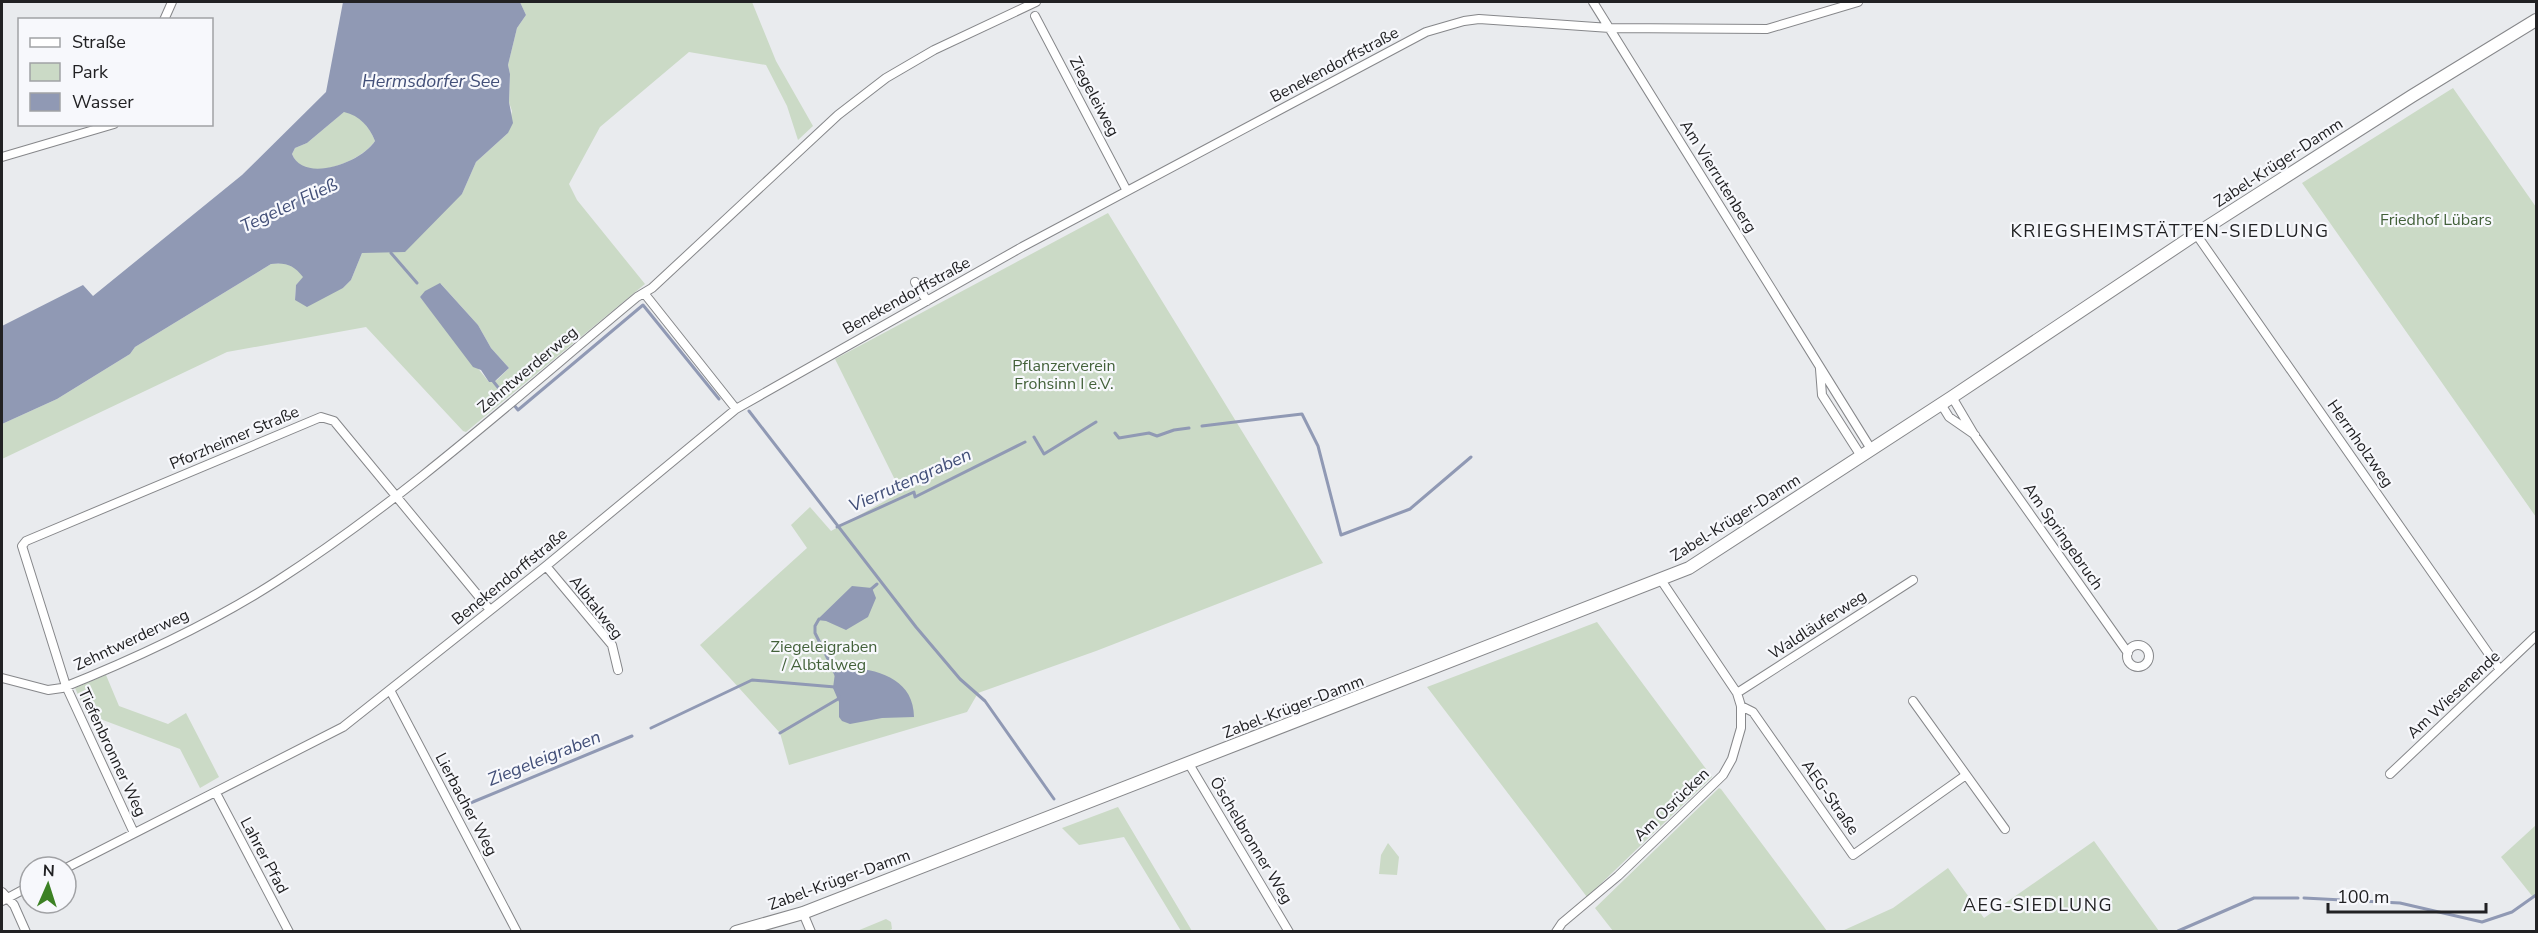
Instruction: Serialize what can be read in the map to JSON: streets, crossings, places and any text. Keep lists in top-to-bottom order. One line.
{"streets":{"street":["Benekendorffstraße","Ziegeleiweg","Zabel-Krüger-Damm","Am Vierrutenberg","Zehntwerderweg","Pforzheimer Straße","Herrnholzweg","Am Springebruch","Albtalweg","Waldläuferweg","Am Wiesenende","Tiefenbronner Weg","AEG-Straße","Lierbacher Weg","Am Osrücken","Öschelbronner Weg","Lahrer Pfad"]},"crossings":[["Benekendorffstraße","Ziegeleiweg"],["Benekendorffstraße","Am Vierrutenberg"],["Benekendorffstraße","Pforzheimer Straße"],["Benekendorffstraße","Albtalweg"],["Benekendorffstraße","Tiefenbronner Weg"],["Benekendorffstraße","Lierbacher Weg"],["Benekendorffstraße","Lahrer Pfad"],["Zabel-Krüger-Damm","Am Vierrutenberg"],["Zabel-Krüger-Damm","Herrnholzweg"],["Zabel-Krüger-Damm","Am Springebruch"],["Zabel-Krüger-Damm","Am Osrücken"],["Zabel-Krüger-Damm","Öschelbronner Weg"],["Zehntwerderweg","Pforzheimer Straße"],["Zehntwerderweg","Tiefenbronner Weg"],["Pforzheimer Straße","Tiefenbronner Weg"],["Herrnholzweg","Am Wiesenende"],["Waldläuferweg","Am Osrücken"],["AEG-Straße","Am Osrücken"]],"districts":["KRIEGSHEIMSTÄTTEN-SIEDLUNG","AEG-SIEDLUNG"],"water":["Hermsdorfer See","Tegeler Fließ","Vierrutengraben","Ziegeleigraben"],"parks":["Friedhof Lübars","Pflanzerverein Frohsinn I e.V.","Ziegeleigraben / Albtalweg"],"legend":["Straße","Park","Wasser"],"scale_bar":"100 m","north":"top"}
